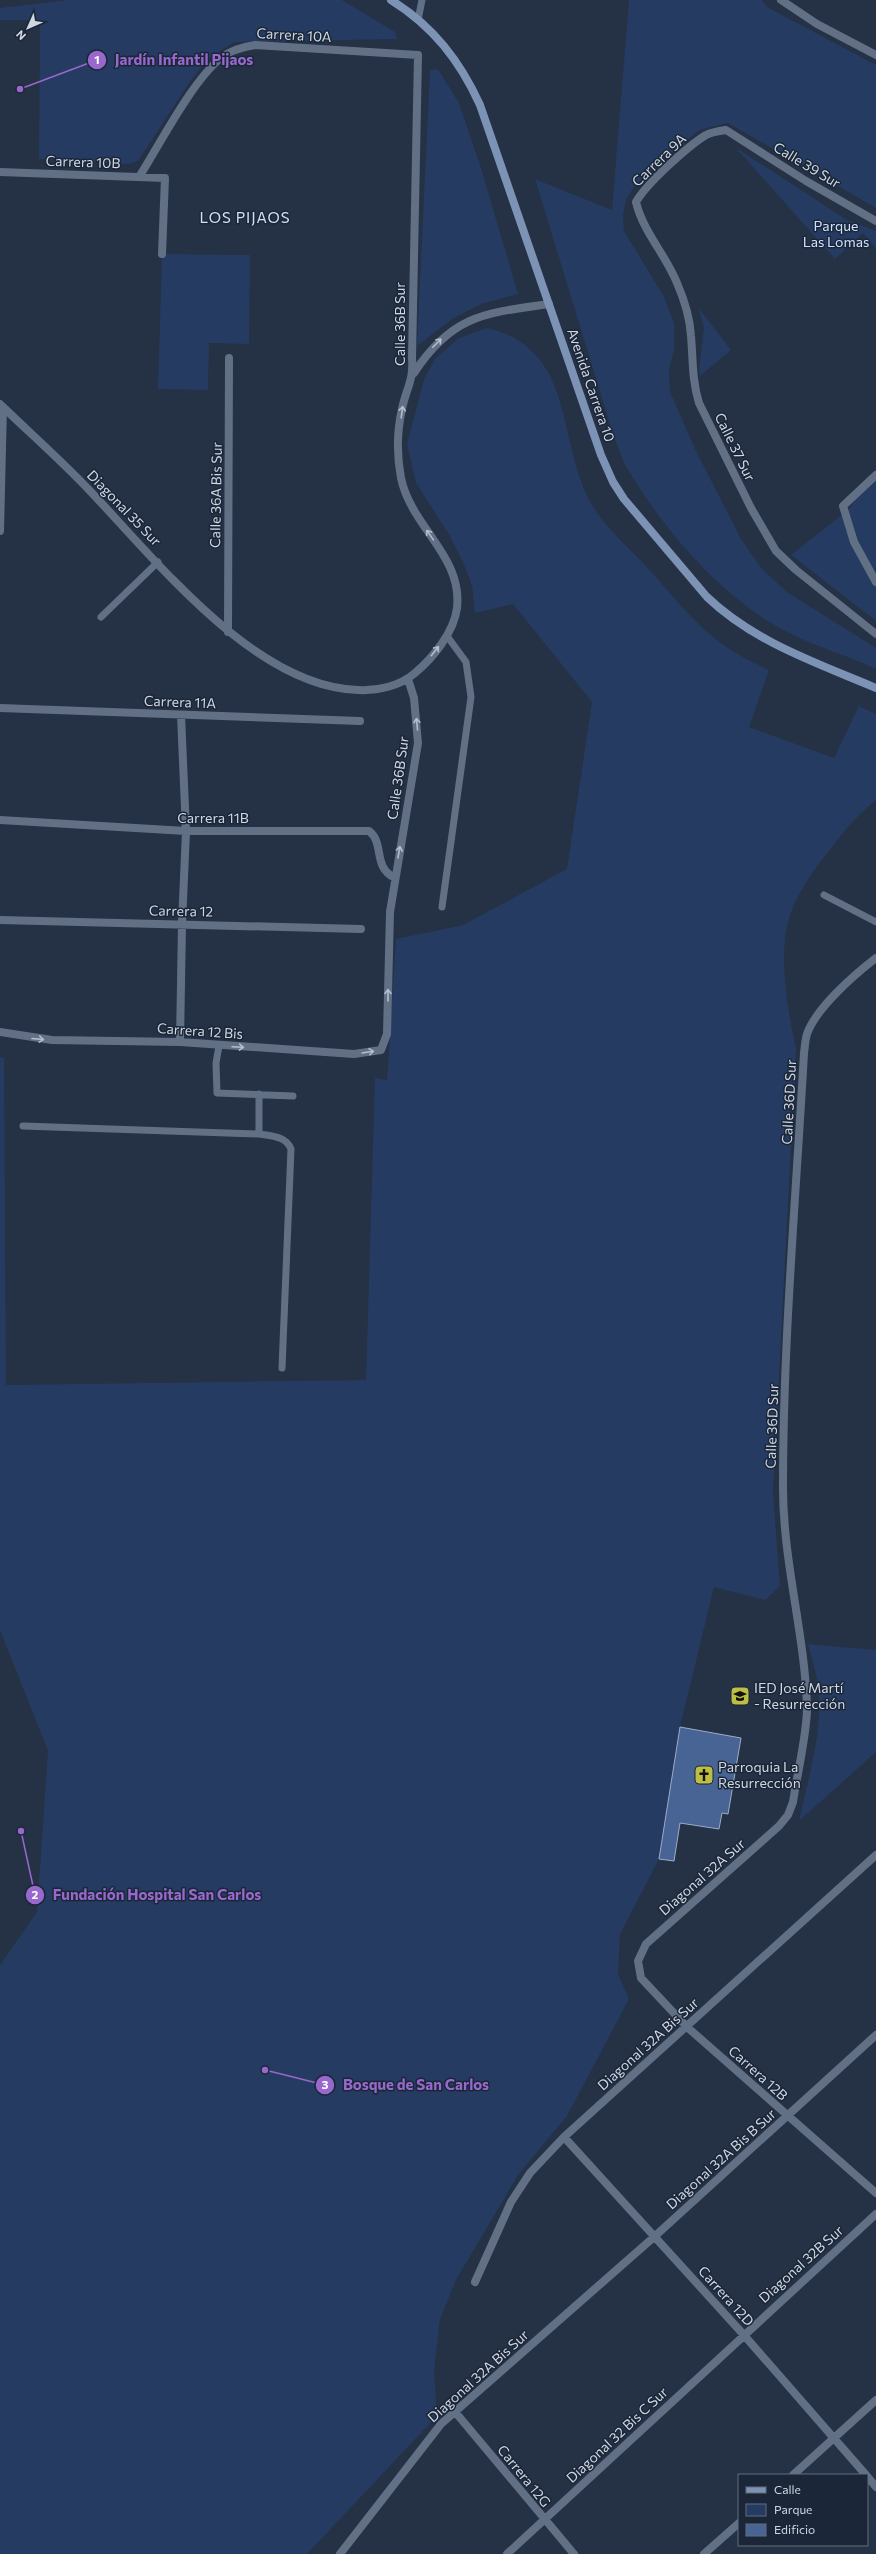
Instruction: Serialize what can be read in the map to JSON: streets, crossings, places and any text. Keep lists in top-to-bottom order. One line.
{"streets":{"main road":["Avenida Carrera 10"],"street":["Carrera 10A","Carrera 9A","Carrera 10B","Calle 39 Sur","Calle 36B Sur","Calle 37 Sur","Calle 36A Bis Sur","Diagonal 35 Sur","Carrera 11A","Carrera 11B","Carrera 12","Carrera 12 Bis","Calle 36D Sur","Diagonal 32A Sur","Diagonal 32A Bis Sur","Carrera 12B","Diagonal 32A Bis B Sur","Diagonal 32B Sur","Carrera 12D","Diagonal 32 Bis C Sur","Carrera 12G"]},"crossings":[["Carrera 10A","Carrera 10B"],["Carrera 10A","Calle 36B Sur"],["Carrera 9A","Calle 39 Sur"],["Carrera 9A","Calle 37 Sur"],["Calle 36B Sur","Diagonal 35 Sur"],["Calle 36B Sur","Carrera 11B"],["Calle 36B Sur","Carrera 12 Bis"],["Calle 36A Bis Sur","Diagonal 35 Sur"],["Calle 36D Sur","Diagonal 32A Sur"],["Diagonal 32A Sur","Carrera 12B"],["Diagonal 32A Bis Sur","Carrera 12B"],["Diagonal 32A Bis Sur","Diagonal 32A Bis B Sur"],["Diagonal 32A Bis Sur","Carrera 12D"],["Diagonal 32A Bis Sur","Carrera 12G"],["Carrera 12B","Diagonal 32A Bis B Sur"],["Diagonal 32A Bis B Sur","Carrera 12D"],["Diagonal 32B Sur","Carrera 12D"],["Diagonal 32B Sur","Diagonal 32 Bis C Sur"],["Carrera 12D","Diagonal 32 Bis C Sur"],["Diagonal 32 Bis C Sur","Carrera 12G"]],"one_way":["Calle 36B Sur","Carrera 12 Bis"],"districts":["LOS PIJAOS"],"parks":["Parque Las Lomas"],"places":{"other":["Jardín Infantil Pijaos","Fundación Hospital San Carlos","Bosque de San Carlos"],"school or university":["IED José Martí - Resurrección"],"church":["Parroquia La Resurrección"]},"legend":["Calle","Parque","Edificio"],"north":"bottom left"}
